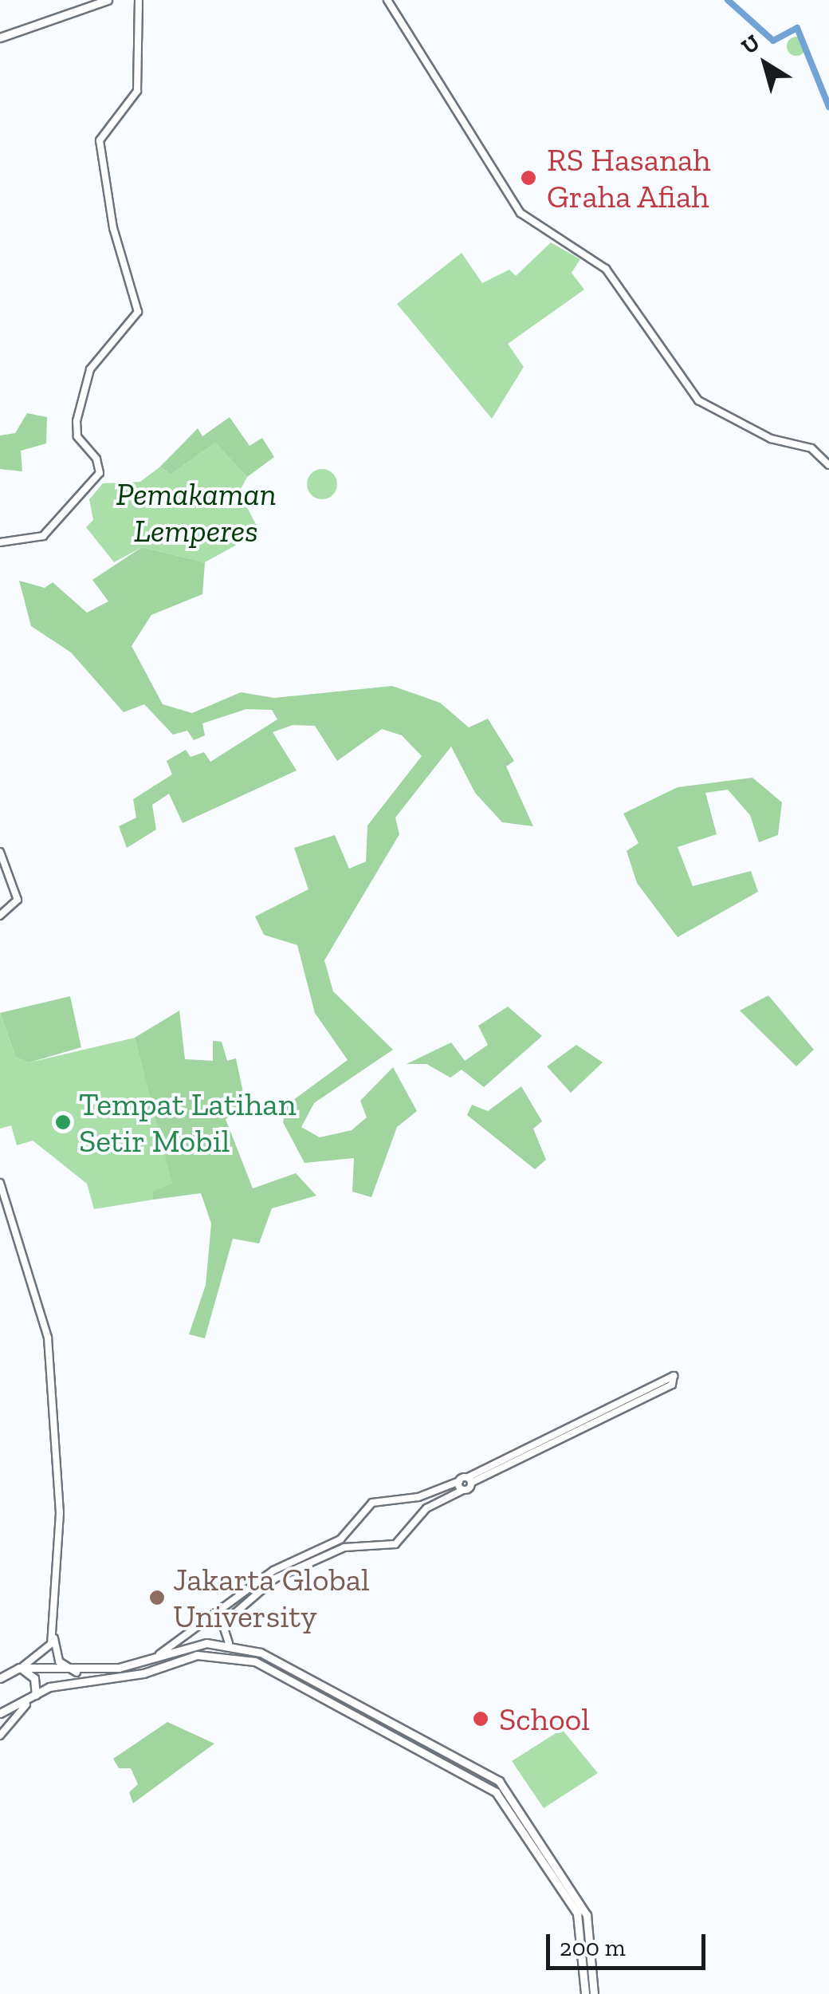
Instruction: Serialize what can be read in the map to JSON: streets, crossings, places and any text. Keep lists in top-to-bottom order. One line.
{"parks":["Pemakaman Lemperes"],"places":["RS Hasanah Graha Afiah","Tempat Latihan Setir Mobil","Jakarta Global University","School"],"scale_bar":"200 m","north":"top left"}
